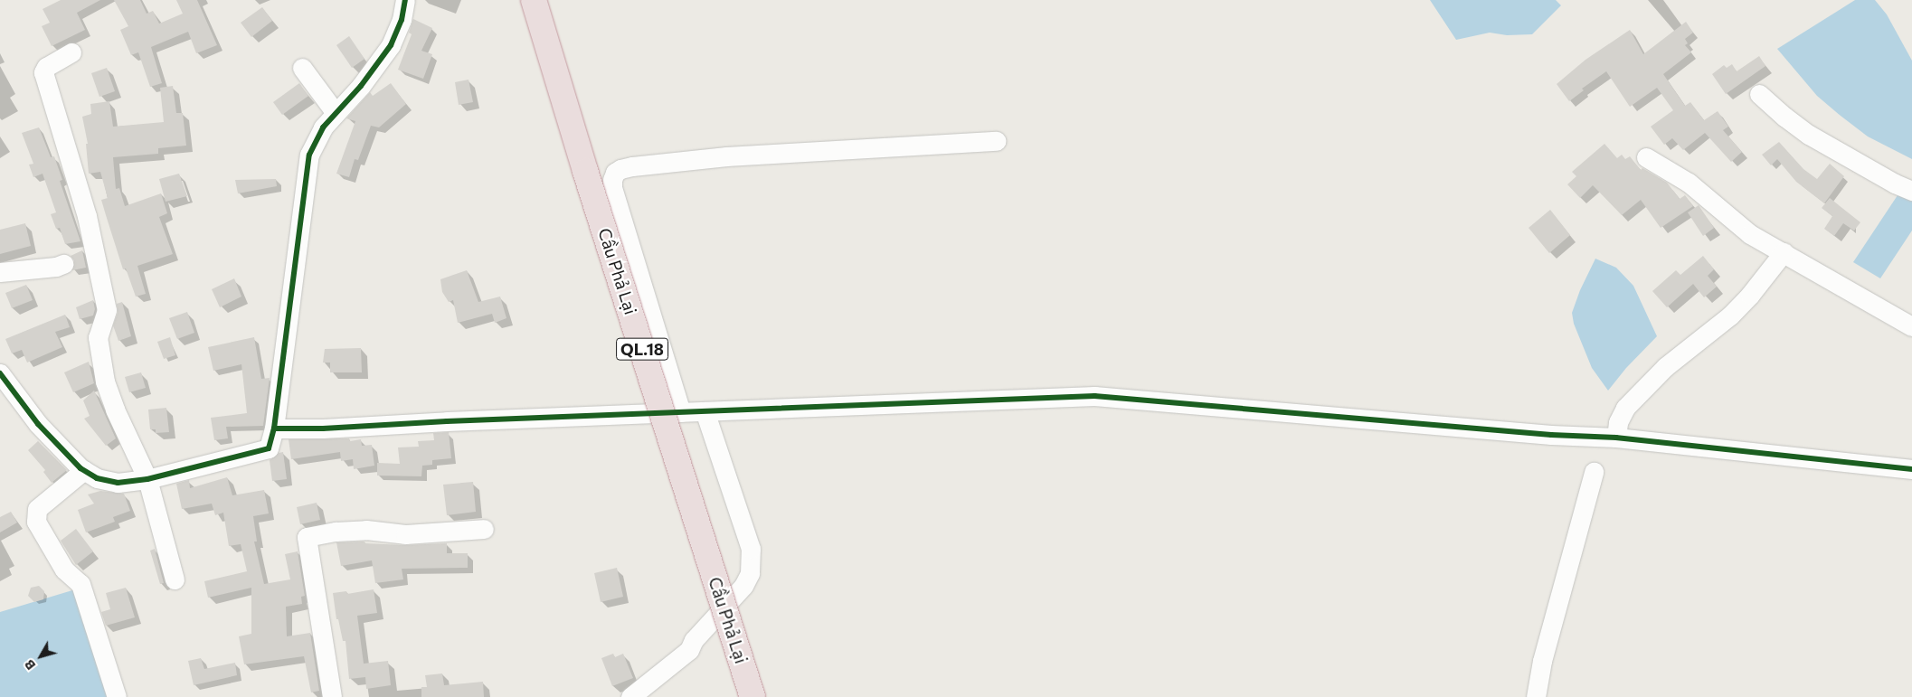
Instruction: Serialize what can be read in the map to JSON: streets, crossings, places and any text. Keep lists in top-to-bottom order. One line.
{"streets":{"highway":["Cầu Phả Lại","QL.18"]},"north":"bottom left"}
